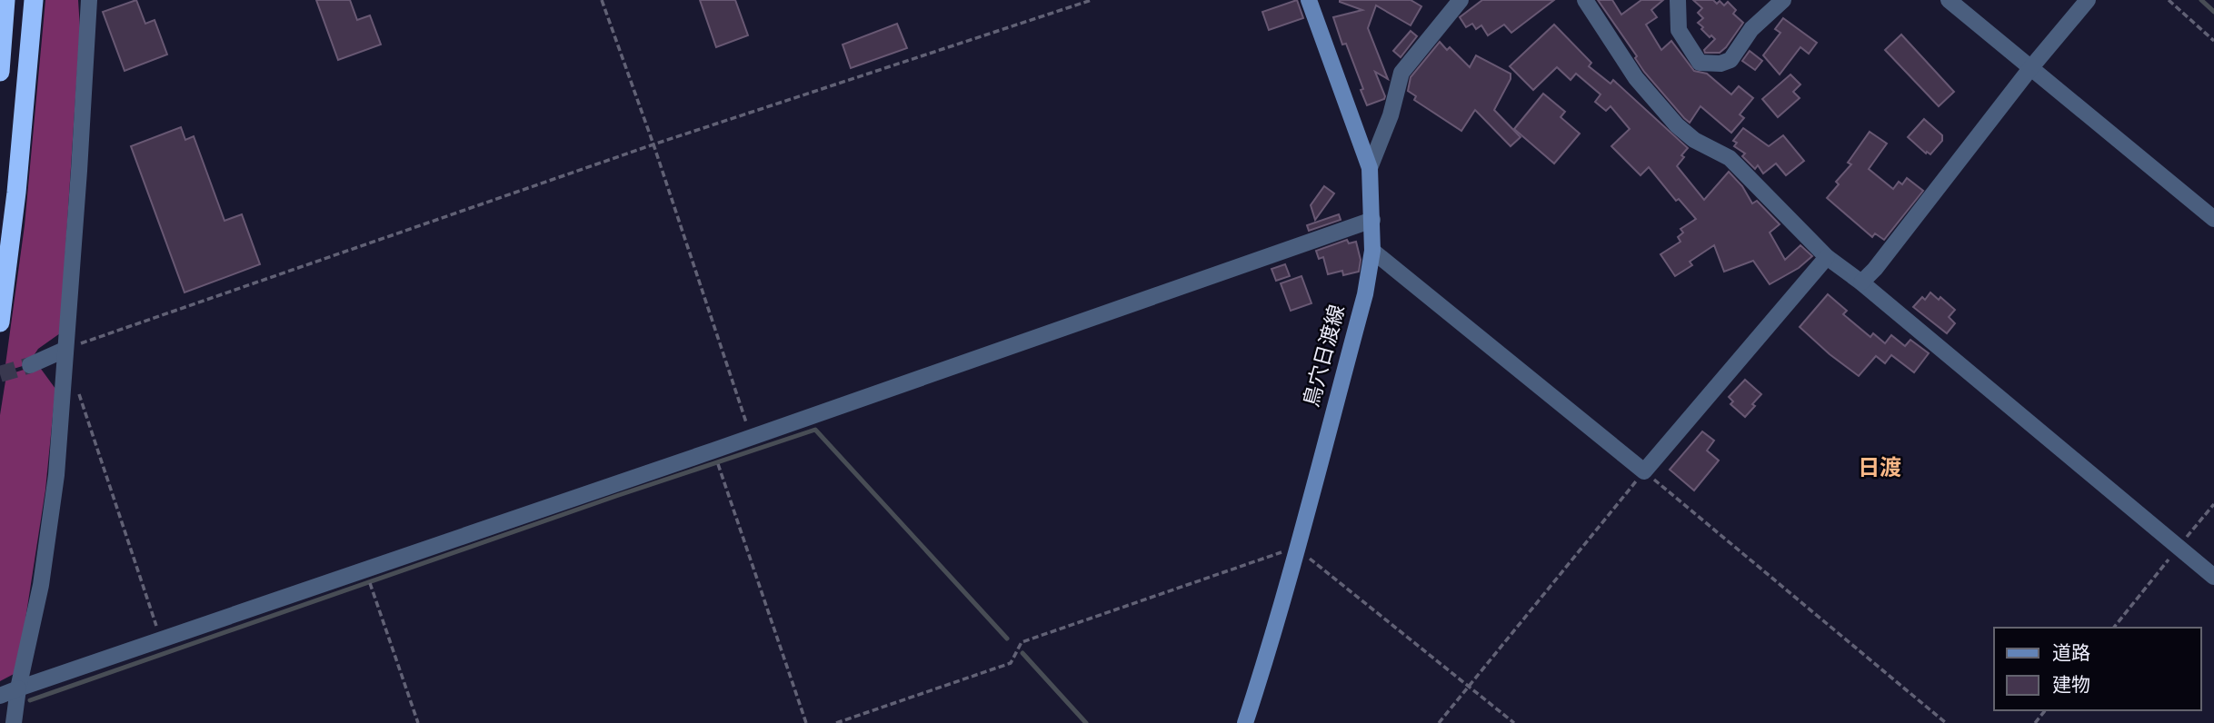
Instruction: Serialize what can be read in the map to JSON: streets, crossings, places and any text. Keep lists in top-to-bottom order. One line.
{"streets":{"main road":["鳥穴日渡線"]},"districts":["日渡"],"legend":["道路","建物"]}
